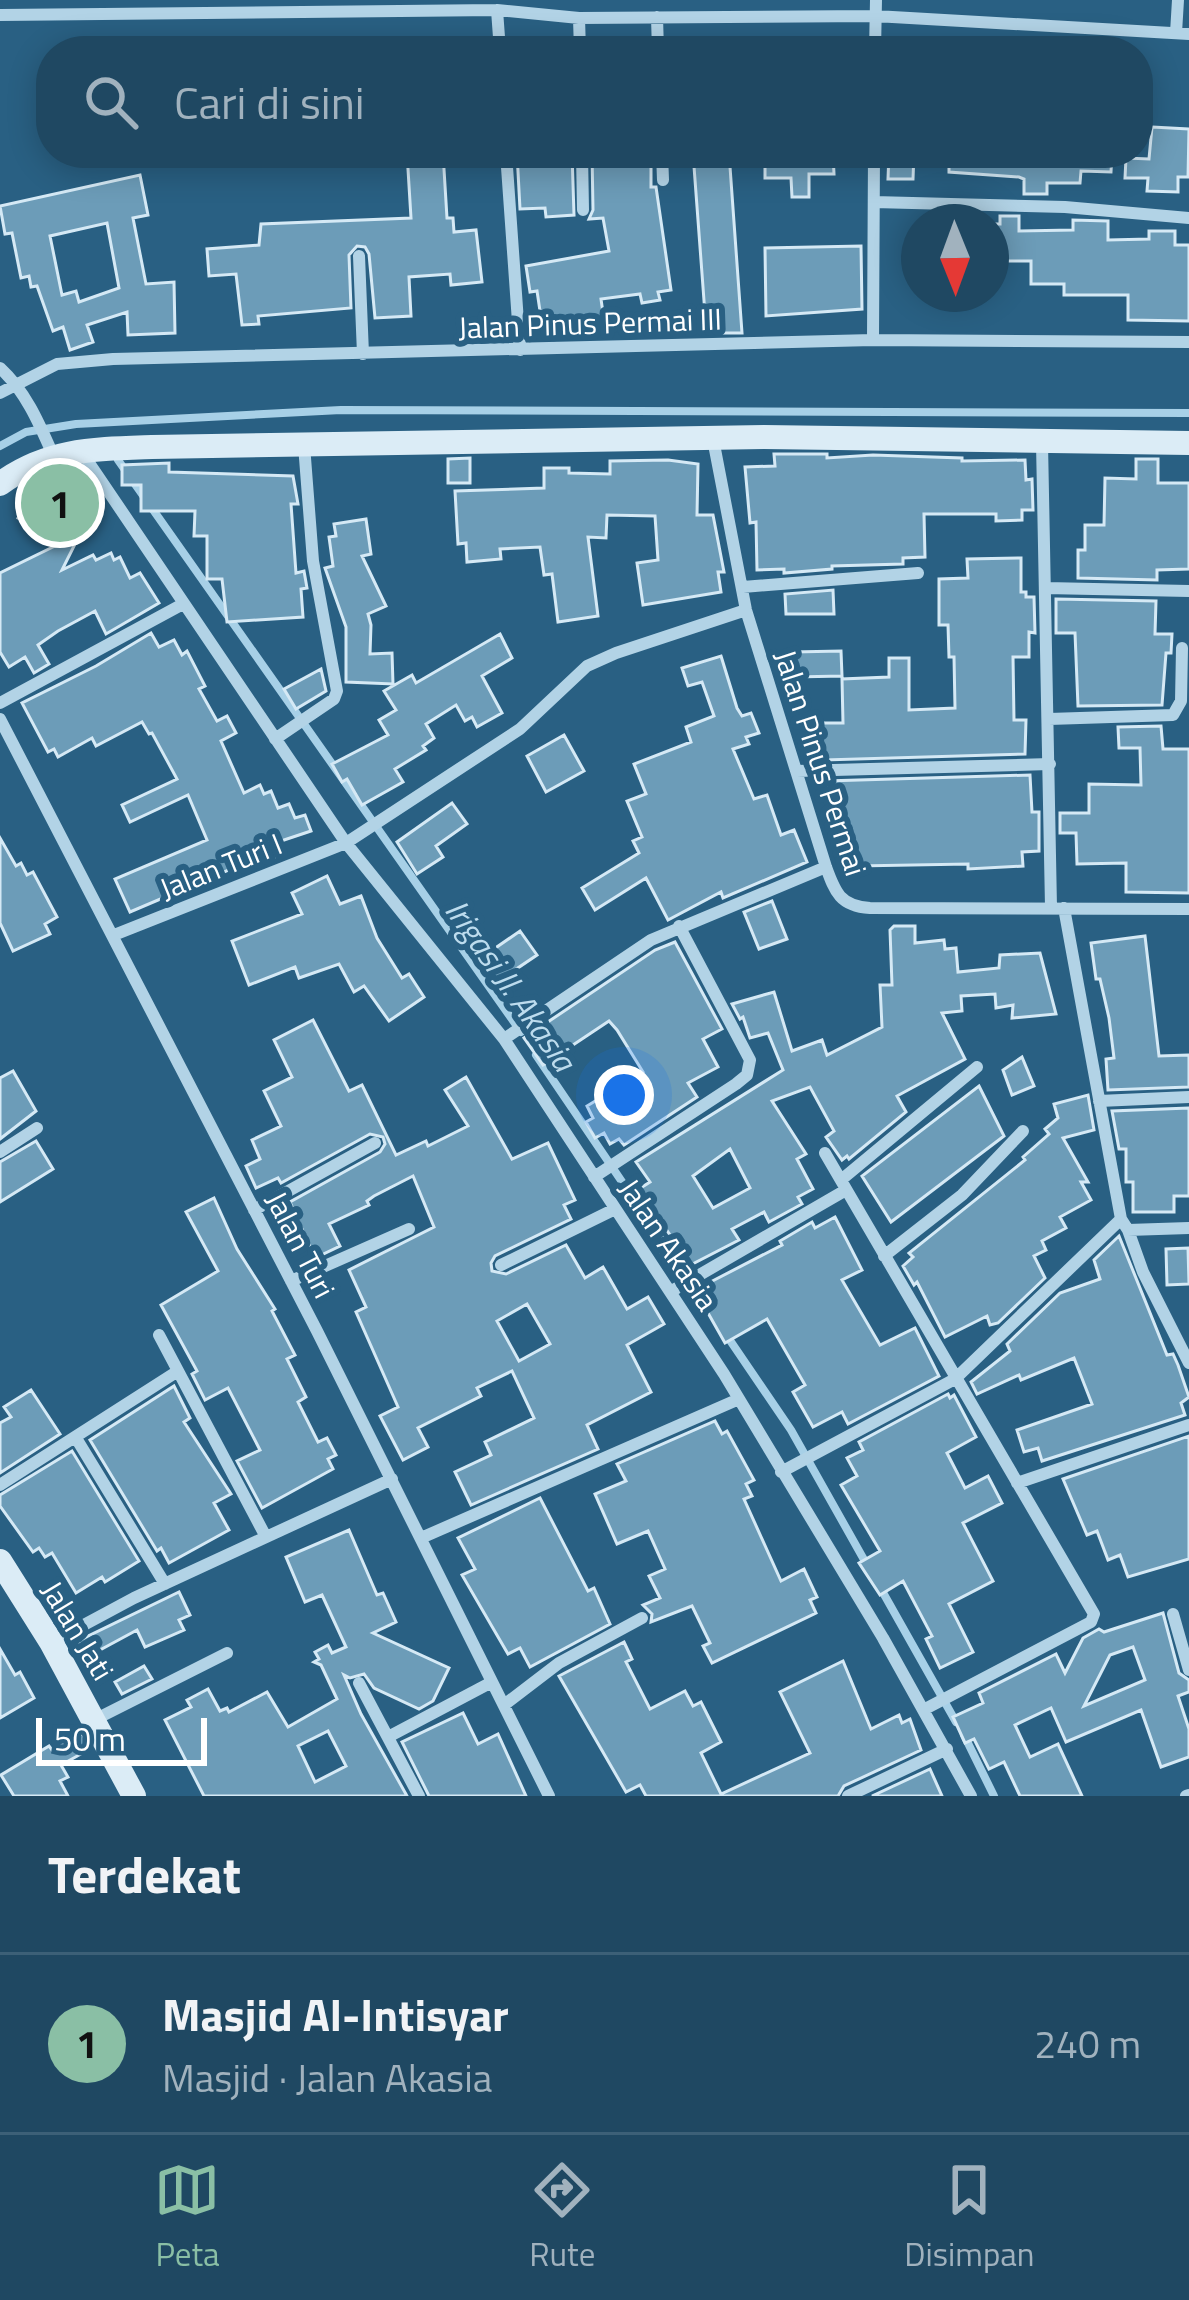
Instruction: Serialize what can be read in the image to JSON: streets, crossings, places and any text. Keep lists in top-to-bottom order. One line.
{"streets":{"street":["Jalan Pinus Permai III","Jalan Pinus Permai","Jalan Turi I","Jalan Turi","Jalan Akasia","Jalan Jati"]},"crossings":[["Jalan Pinus Permai","Jalan Turi I"],["Jalan Turi I","Jalan Turi"],["Jalan Turi I","Jalan Akasia"]],"water":["Irigasi Jl. Akasia"],"scale_bar":"50 m","north":"bottom","page":{"search":"Cari di sini","pins":"1","scale":"50 m","heading":"Terdekat","list":[{"mark":"1","name":"Masjid Al-Intisyar","note":"Masjid · Jalan Akasia","value":"240 m"}],"nav":["Peta","Rute","Disimpan"]}}
